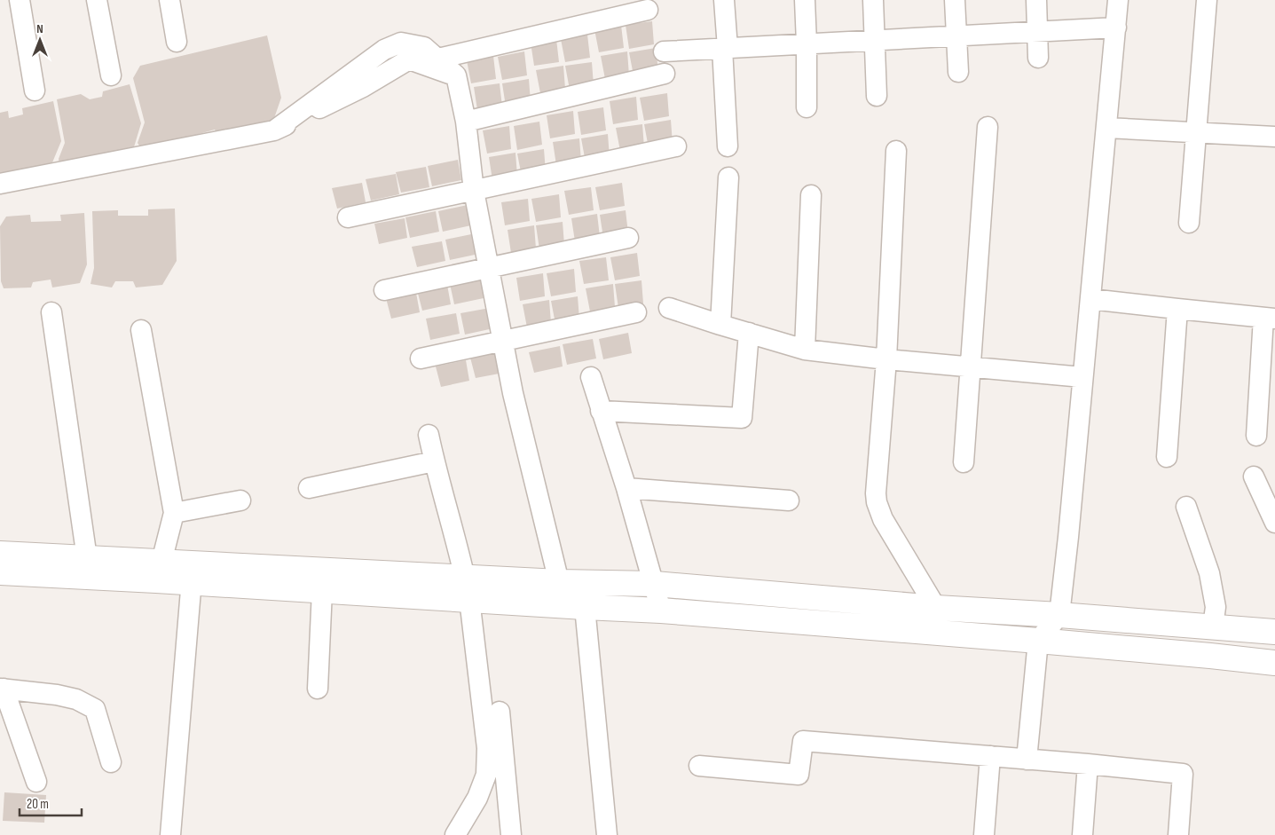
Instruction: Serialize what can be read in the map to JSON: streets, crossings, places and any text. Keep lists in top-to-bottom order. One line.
{"scale_bar":"20 m","north":"top"}
